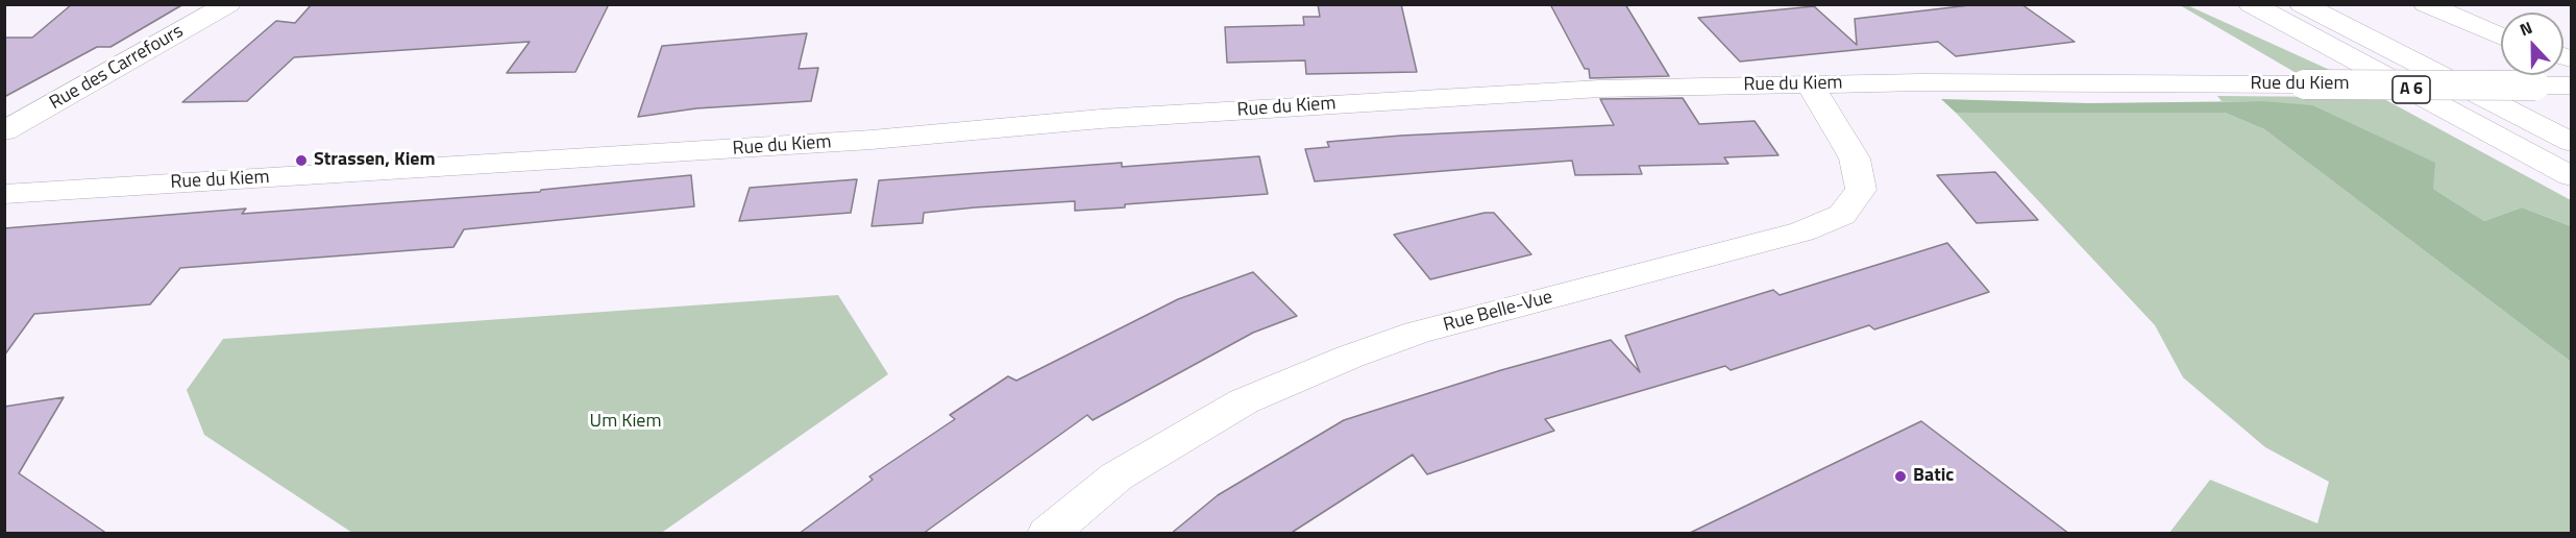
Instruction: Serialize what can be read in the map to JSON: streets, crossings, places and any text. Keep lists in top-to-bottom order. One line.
{"streets":{"main road":["Rue des Carrefours","Rue du Kiem","A 6","Rue Belle-Vue"]},"crossings":[["Rue du Kiem","Rue Belle-Vue"]],"parks":["Um Kiem"],"places":["Strassen, Kiem","Batic"],"north":"top"}
